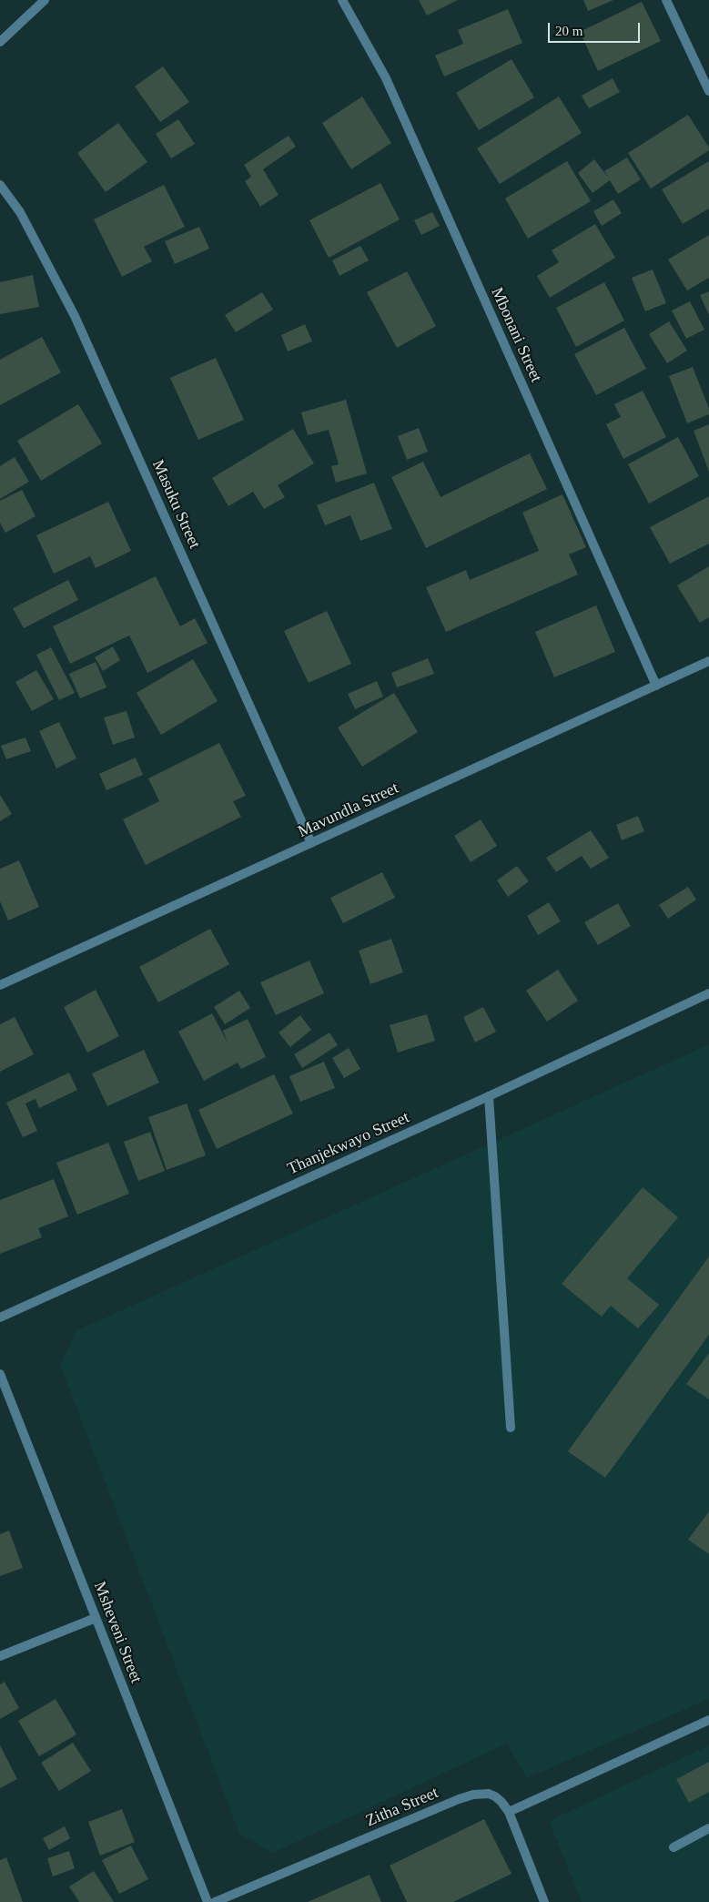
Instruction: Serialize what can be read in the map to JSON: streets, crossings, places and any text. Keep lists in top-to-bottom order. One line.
{"streets":{"street":["Mbonani Street","Masuku Street","Mavundla Street","Thanjekwayo Street","Msheveni Street","Zitha Street"]},"crossings":[["Mbonani Street","Mavundla Street"],["Masuku Street","Mavundla Street"]],"scale_bar":"20 m"}
